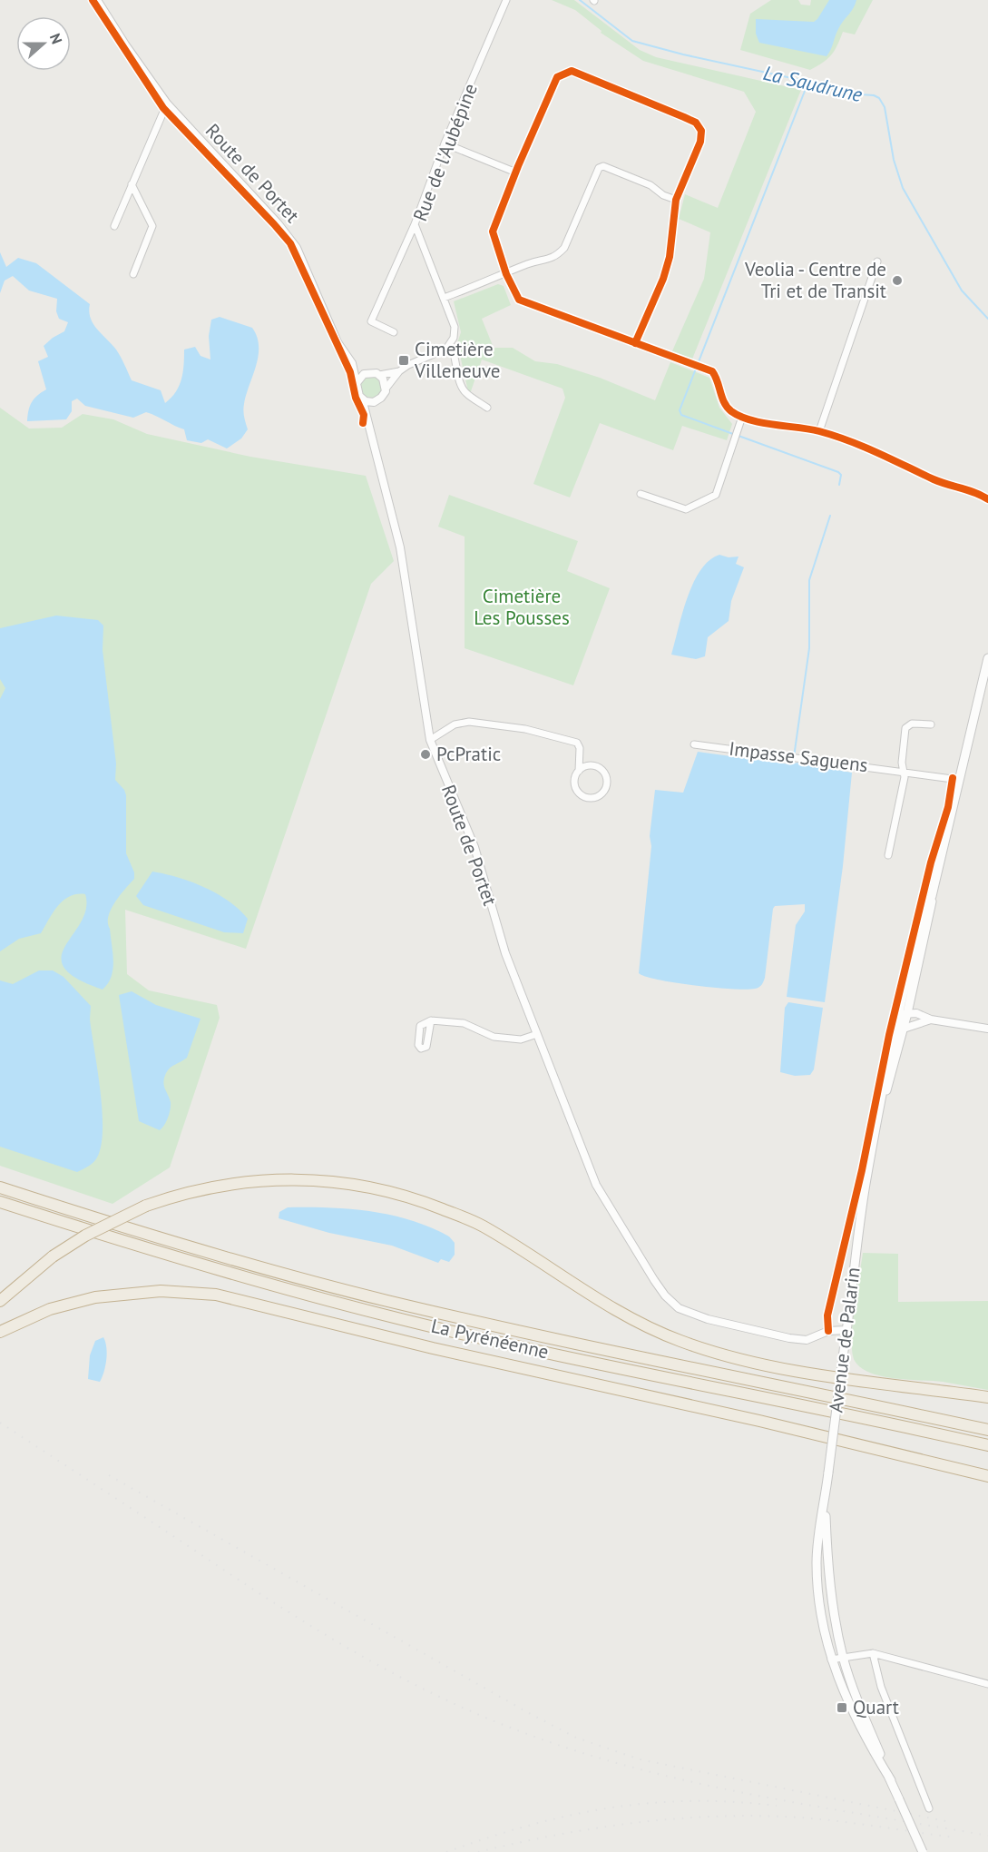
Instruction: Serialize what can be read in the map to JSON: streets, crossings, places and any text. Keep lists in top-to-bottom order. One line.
{"streets":{"highway":["La Pyrénéenne"],"main road":["Avenue de Palarin"],"street":["Rue de l'Aubépine","Route de Portet","Impasse Saguens"]},"crossings":[["Route de Portet","Avenue de Palarin"],["Impasse Saguens","Avenue de Palarin"]],"water":["La Saudrune"],"parks":["Cimetière Les Pousses"],"places":{"other":["Veolia - Centre de Tri et de Transit","PcPratic"],"transit":["Cimetière Villeneuve","Quart"]},"north":"right"}
